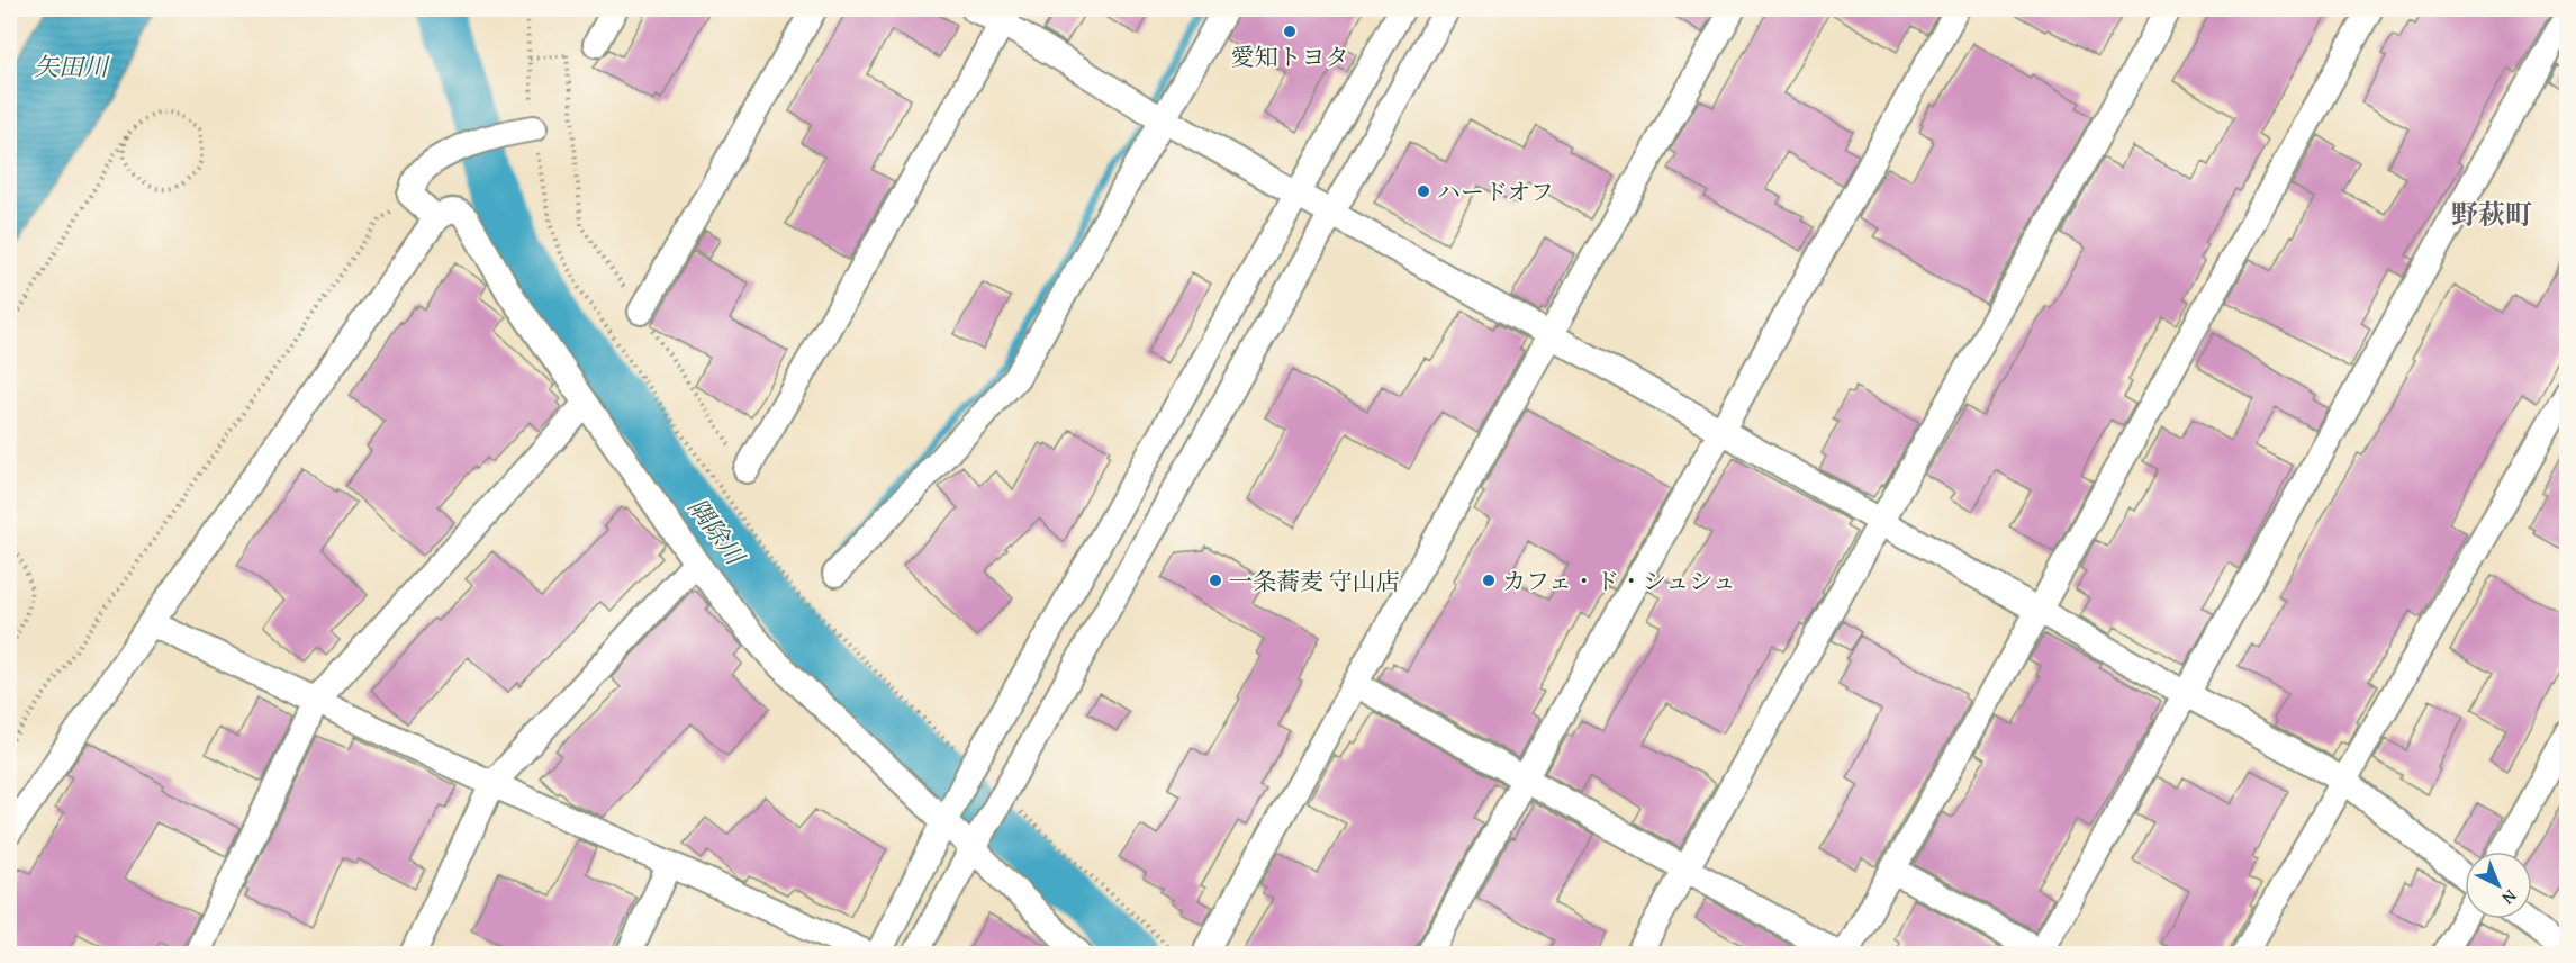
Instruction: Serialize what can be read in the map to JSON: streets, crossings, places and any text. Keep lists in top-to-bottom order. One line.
{"districts":["野萩町"],"water":["矢田川","隅除川"],"places":["愛知トヨタ","ハードオフ","一条蕎麦 守山店","カフェ・ド・シュシュ"],"north":"bottom right"}
